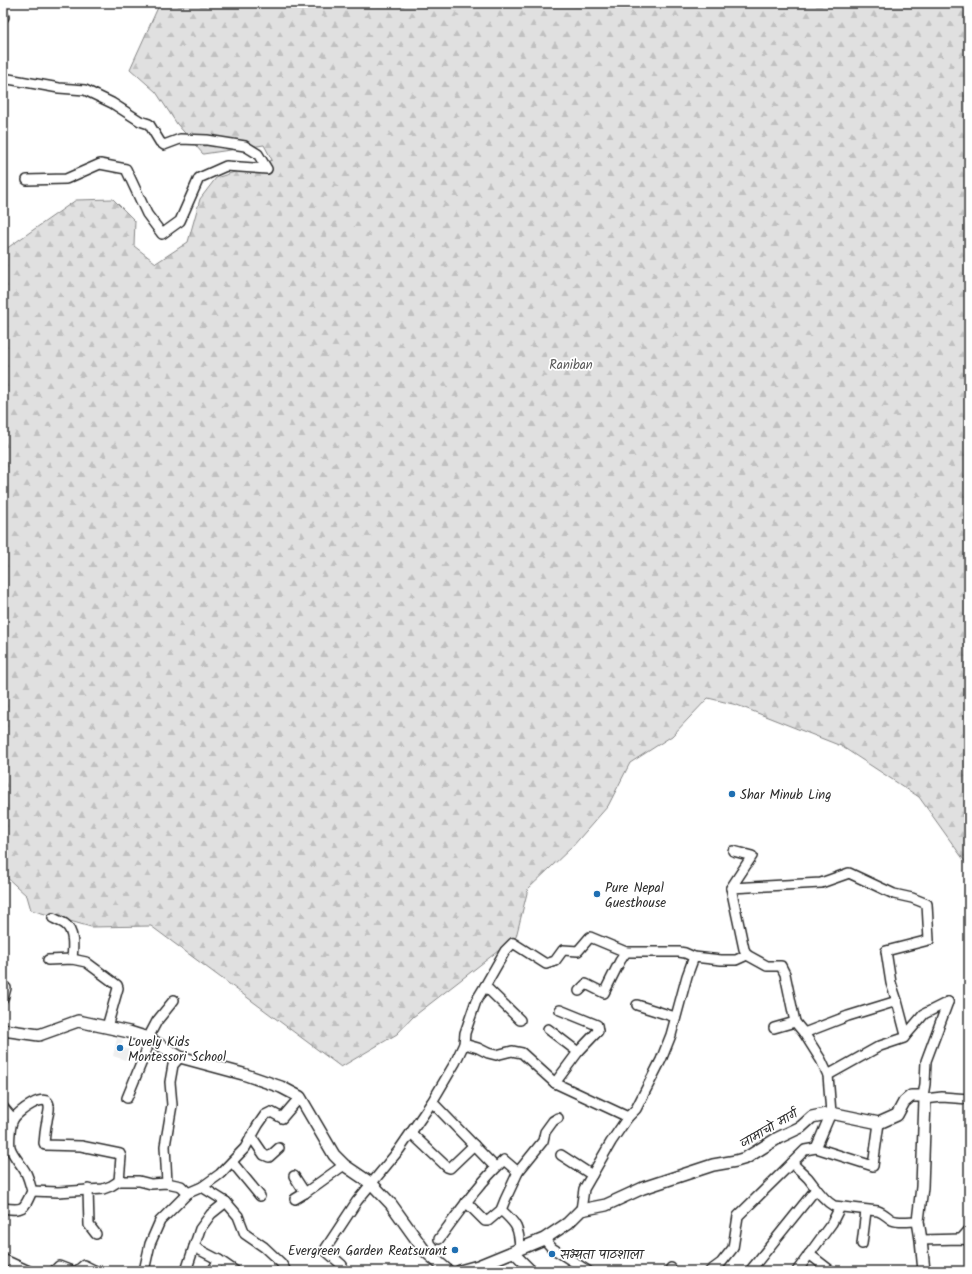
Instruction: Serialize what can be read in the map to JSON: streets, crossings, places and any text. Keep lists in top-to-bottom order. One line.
{"streets":{"street":["जामाचो मार्ग"]},"parks":["Raniban"],"places":["Shar Minub Ling","Pure Nepal Guesthouse","Lovely Kids Montessori School","Evergreen Garden Reatsurant","सभ्यता पाठशाला"]}
